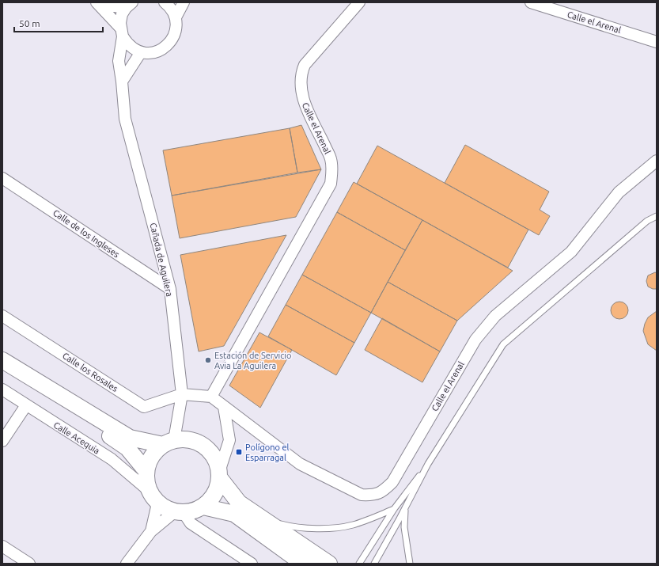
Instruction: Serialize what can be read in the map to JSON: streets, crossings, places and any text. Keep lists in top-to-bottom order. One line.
{"streets":{"street":["Calle el Arenal","Calle de los Ingleses","Cañada de Aguilera","Calle los Rosales","Calle Acequia"]},"crossings":[["Calle de los Ingleses","Cañada de Aguilera"],["Cañada de Aguilera","Calle los Rosales"],["Cañada de Aguilera","Calle Acequia"]],"places":{"other":["Estación de Servicio Avia La Aguilera"],"transit":["Polígono el Esparragal"]},"scale_bar":"50 m"}
